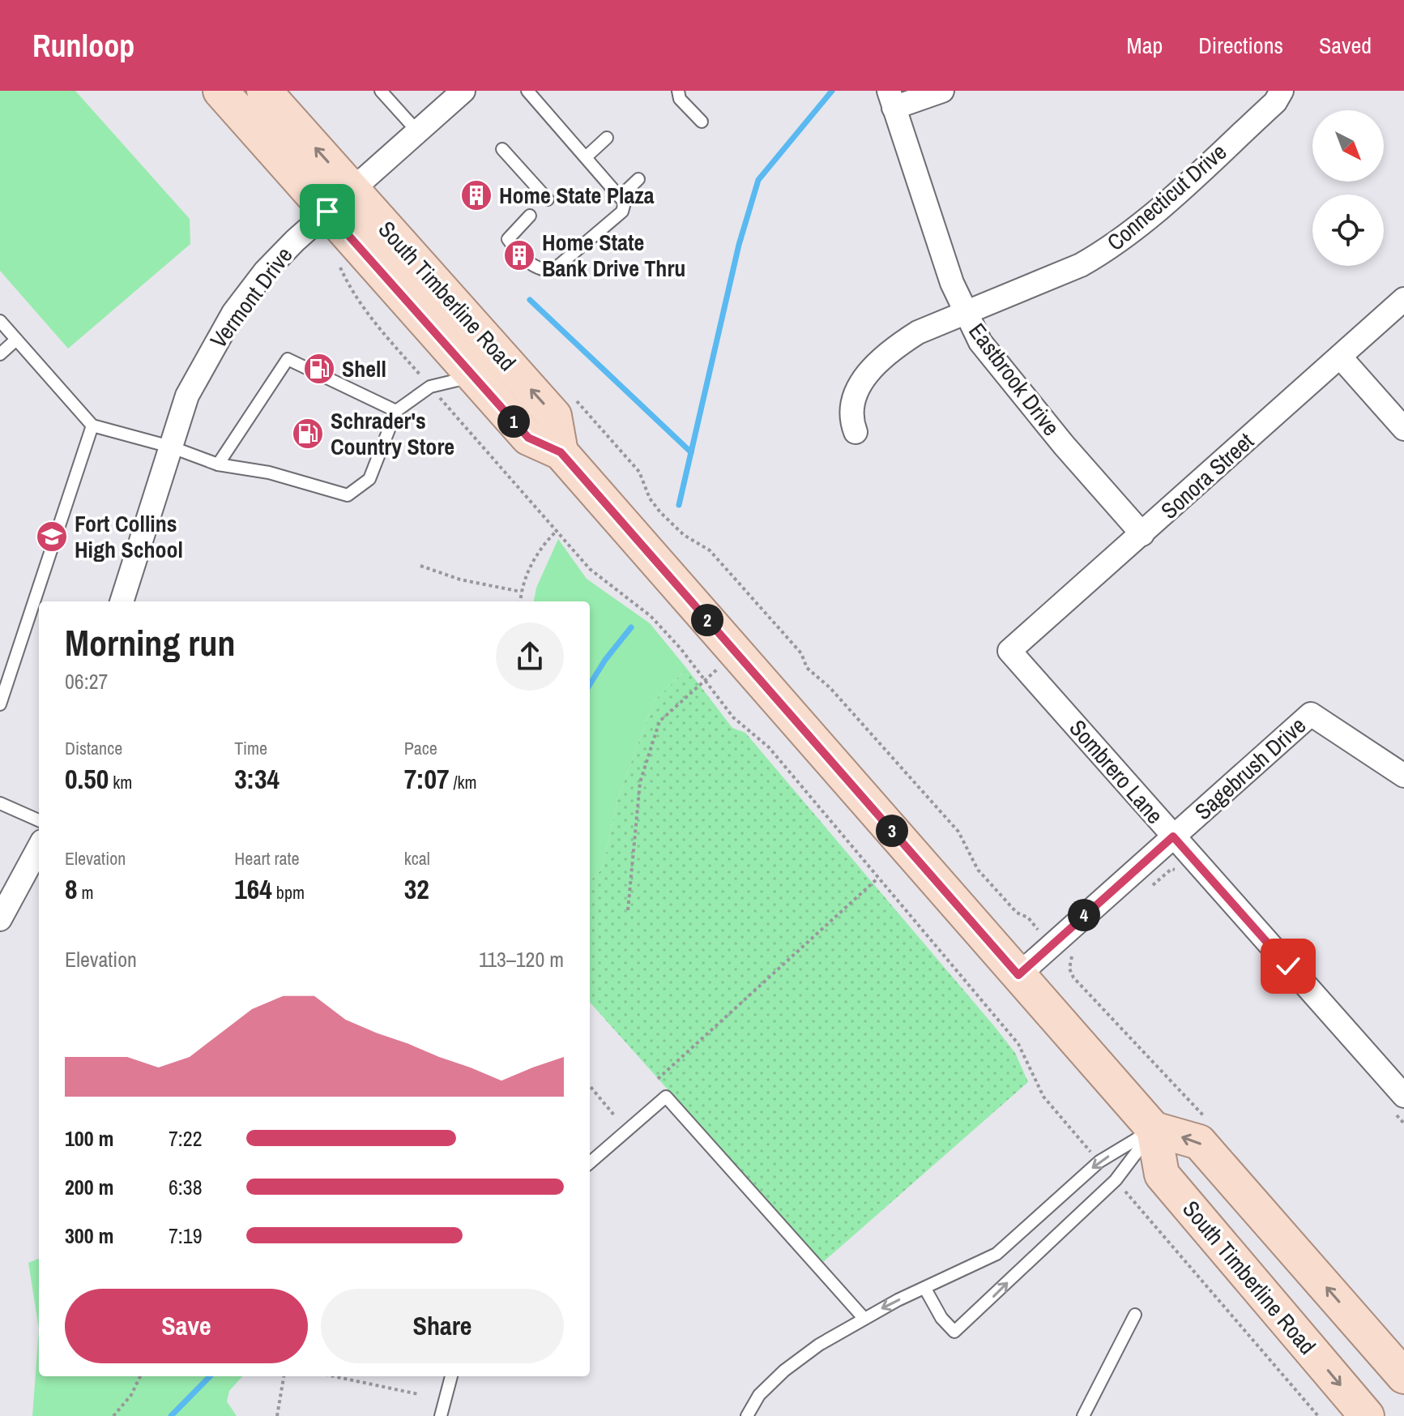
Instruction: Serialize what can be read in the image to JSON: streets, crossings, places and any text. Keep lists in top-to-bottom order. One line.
{"streets":{"main road":["South Timberline Road"],"street":["Connecticut Drive","Vermont Drive","Eastbrook Drive","Sonora Street","Sagebrush Drive","Sombrero Lane"]},"crossings":[["Connecticut Drive","Eastbrook Drive"],["South Timberline Road","Vermont Drive"],["South Timberline Road","Sagebrush Drive"],["Eastbrook Drive","Sonora Street"],["Sonora Street","Sombrero Lane"],["Sagebrush Drive","Sombrero Lane"]],"places":{"building":["Home State Plaza","Home State Bank Drive Thru"],"fuel station":["Shell","Schrader's Country Store"],"school or university":["Fort Collins High School"]},"north":"bottom right","page":{"header":"Runloop","nav":["Map","Directions","Saved"],"pins":["1","2","3","4"],"heading":["Morning run","06:27"],"stats":[["Distance","0.50 km"],["Time","3:34"],["Pace","7:07 /km"],["Elevation","8 m"],["Heart rate","164 bpm"],["kcal","32"]],"chart":["Elevation","113–120 m"],"list":[{"name":"100 m","note":"7:22"},{"name":"200 m","note":"6:38"},{"name":"300 m","note":"7:19"}],"buttons":["Save","Share"]}}
